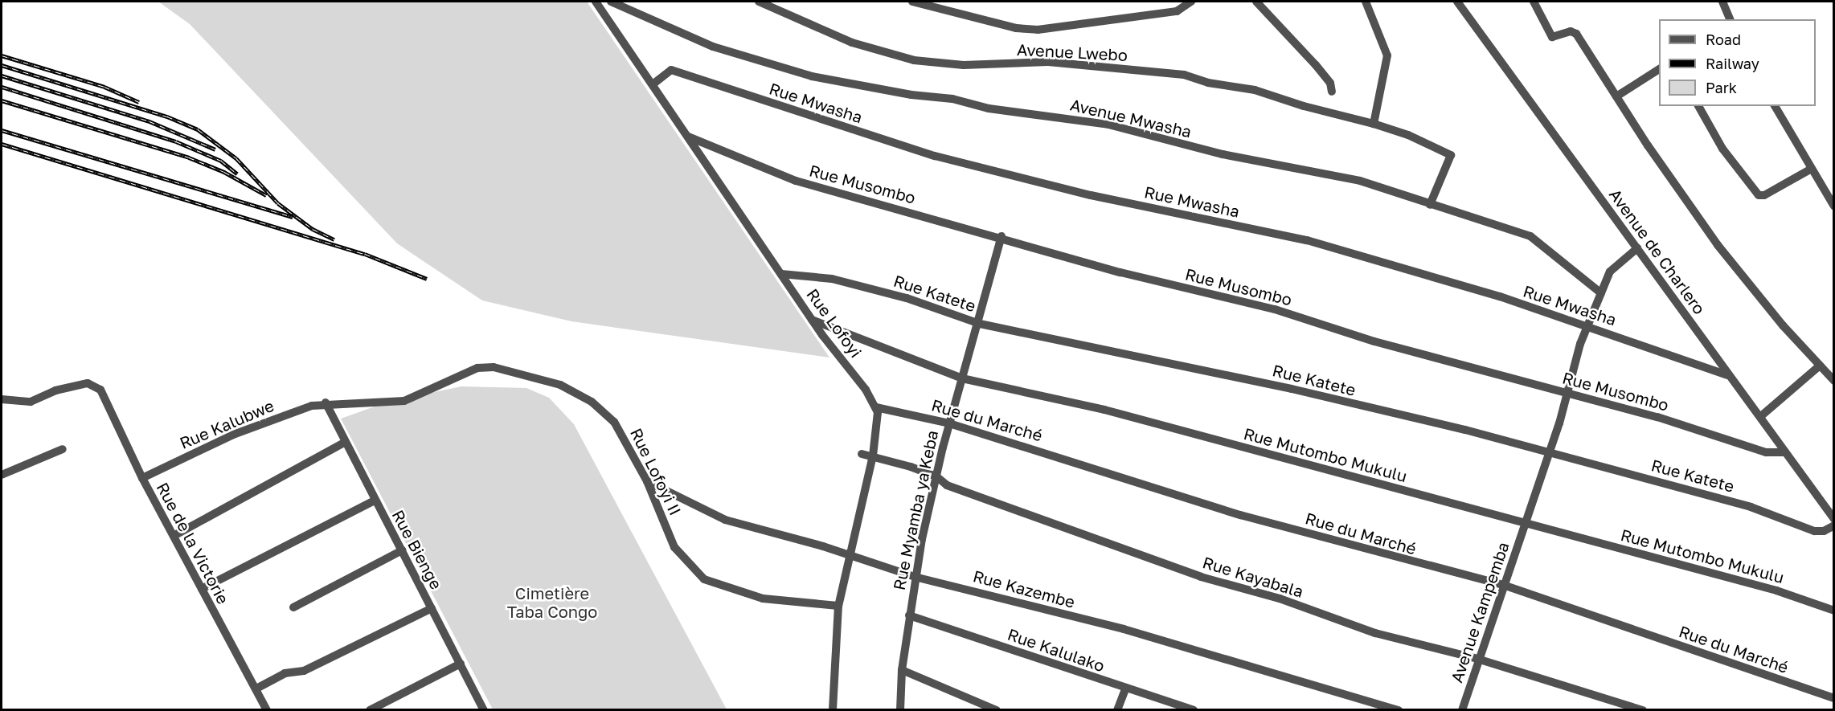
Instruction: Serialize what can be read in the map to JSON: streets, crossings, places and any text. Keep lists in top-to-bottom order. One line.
{"streets":{"street":["Avenue Lwebo","Rue Mwasha","Avenue Mwasha","Rue Musombo","Avenue de Charlero","Rue Katete","Rue Lofoyi","Rue du Marché","Rue Kalubwe","Rue Mutombo Mukulu","Rue Lofoyi II","Rue Myamba ya Keba","Rue de la Victorie","Rue Bienge","Rue Kayabala","Rue Kazembe","Avenue Kampemba","Rue Kalulako"]},"crossings":[["Avenue Lwebo","Avenue Mwasha"],["Rue Mwasha","Avenue de Charlero"],["Rue Mwasha","Rue Lofoyi"],["Rue Mwasha","Avenue Kampemba"],["Avenue Mwasha","Avenue Kampemba"],["Rue Musombo","Avenue de Charlero"],["Rue Musombo","Rue Lofoyi"],["Rue Musombo","Rue Myamba ya Keba"],["Rue Musombo","Avenue Kampemba"],["Avenue de Charlero","Avenue Kampemba"],["Rue Katete","Rue Lofoyi"],["Rue Katete","Rue Myamba ya Keba"],["Rue Katete","Avenue Kampemba"],["Rue Lofoyi","Rue du Marché"],["Rue Lofoyi","Rue Mutombo Mukulu"],["Rue du Marché","Rue Myamba ya Keba"],["Rue du Marché","Avenue Kampemba"],["Rue Kalubwe","Rue Lofoyi II"],["Rue Kalubwe","Rue de la Victorie"],["Rue Kalubwe","Rue Bienge"],["Rue Mutombo Mukulu","Rue Myamba ya Keba"],["Rue Mutombo Mukulu","Avenue Kampemba"],["Rue Lofoyi II","Rue Bienge"],["Rue Lofoyi II","Rue Kazembe"],["Rue Myamba ya Keba","Rue Kayabala"],["Rue Myamba ya Keba","Rue Kazembe"],["Rue Myamba ya Keba","Rue Kalulako"],["Rue Kayabala","Avenue Kampemba"]],"parks":["Cimetière Taba Congo"],"legend":["Road","Railway","Park"]}
